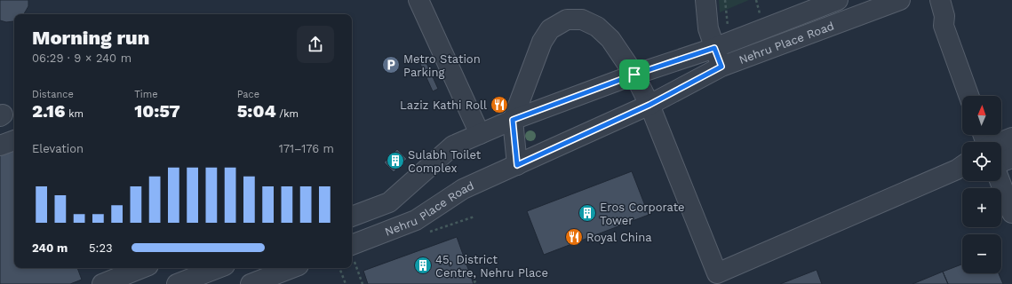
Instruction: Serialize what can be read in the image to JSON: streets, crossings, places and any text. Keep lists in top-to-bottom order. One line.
{"streets":{"street":["Nehru Place Road"]},"places":{"parking":["Metro Station Parking"],"restaurant":["Laziz Kathi Roll","Royal China"],"building":["Sulabh Toilet Complex","Eros Corporate Tower","45, District Centre, Nehru Place"]},"north":"top","page":{"heading":["Morning run","06:29 · 9 × 240 m"],"stats":[["Distance","2.16 km"],["Time","10:57"],["Pace","5:04 /km"]],"map_buttons":["+","−"],"chart":["Elevation","171–176 m"],"list":[{"name":"240 m","note":"5:23"}]}}
